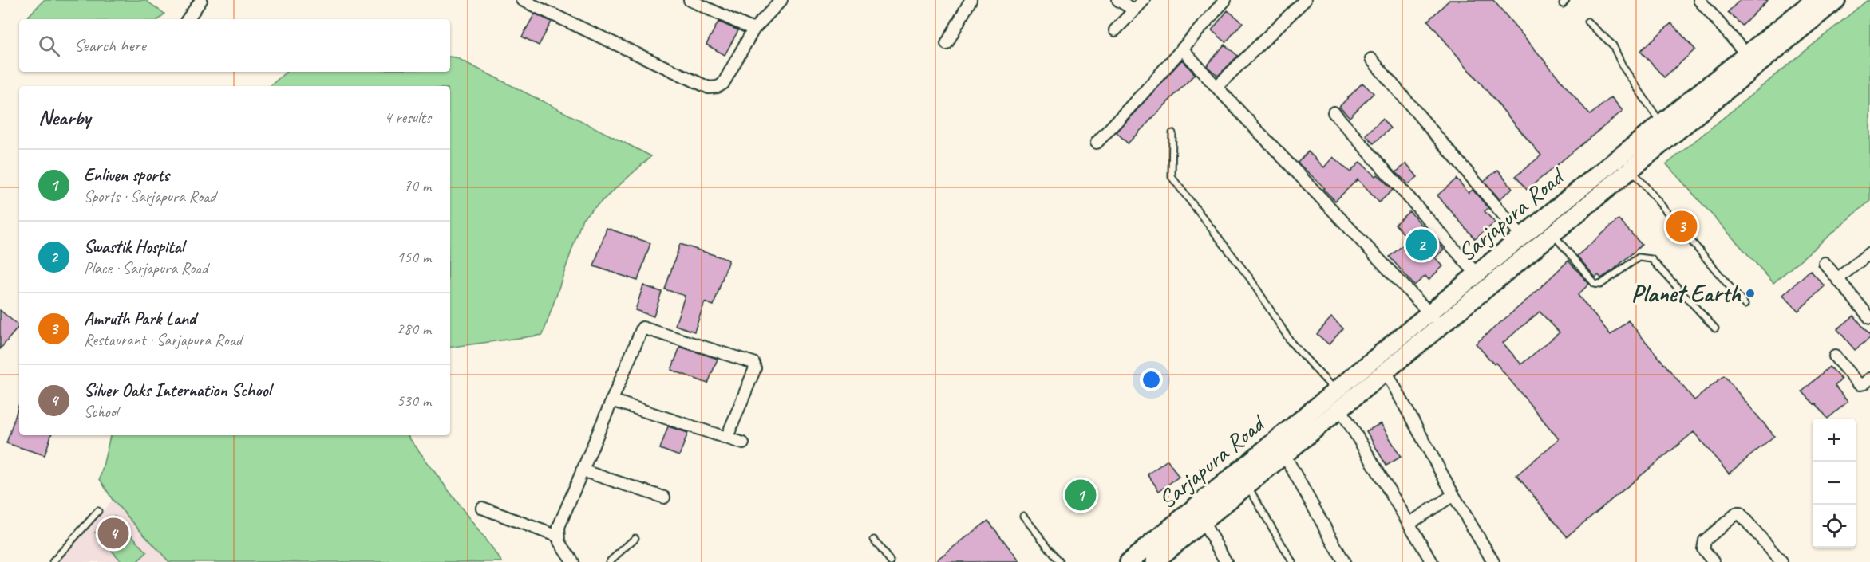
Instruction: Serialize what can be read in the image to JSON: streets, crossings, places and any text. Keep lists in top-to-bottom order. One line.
{"streets":{"main road":["Sarjapura Road"]},"places":["Planet Earth"],"page":{"search":"Search here","heading":["Nearby","4 results"],"list":[{"mark":"1","name":"Enliven sports","note":"Sports · Sarjapura Road","value":"70 m"},{"mark":"2","name":"Swastik Hospital","note":"Place · Sarjapura Road","value":"150 m"},{"mark":"3","name":"Amruth Park Land","note":"Restaurant · Sarjapura Road","value":"280 m"},{"mark":"4","name":"Silver Oaks Internation School","note":"School","value":"530 m"}],"pins":["3","2","1","4"],"map_buttons":["+","−"]}}
